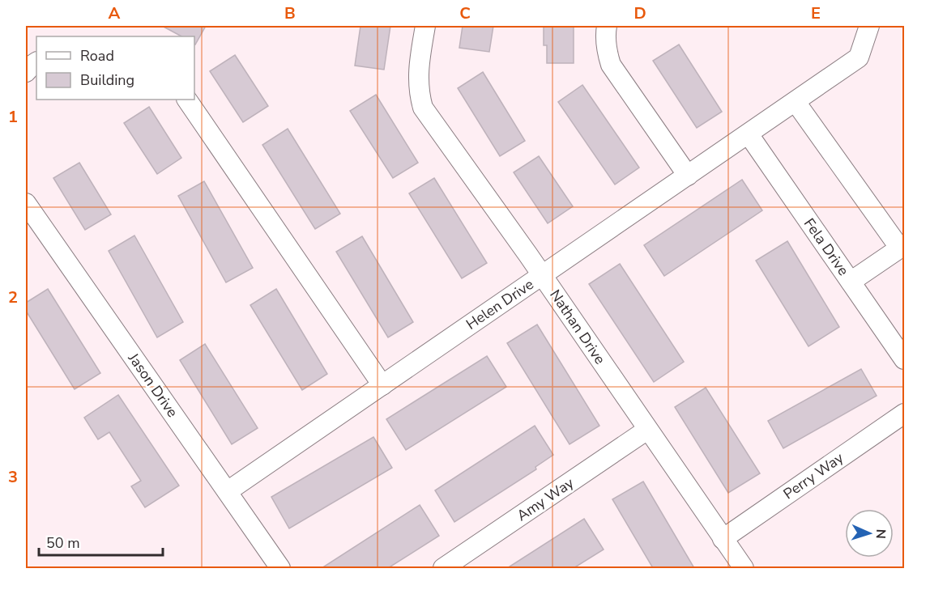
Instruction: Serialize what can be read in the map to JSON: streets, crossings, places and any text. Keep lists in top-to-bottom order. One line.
{"streets":{"street":["Fela Drive","Helen Drive","Nathan Drive","Jason Drive","Perry Way","Amy Way"]},"crossings":[["Fela Drive","Helen Drive"],["Helen Drive","Nathan Drive"],["Helen Drive","Jason Drive"],["Nathan Drive","Perry Way"],["Nathan Drive","Amy Way"]],"legend":["Road","Building"],"scale_bar":"50 m","north":"right","grid":{"columns":["A","B","C","D","E"],"rows":["1","2","3"]}}
